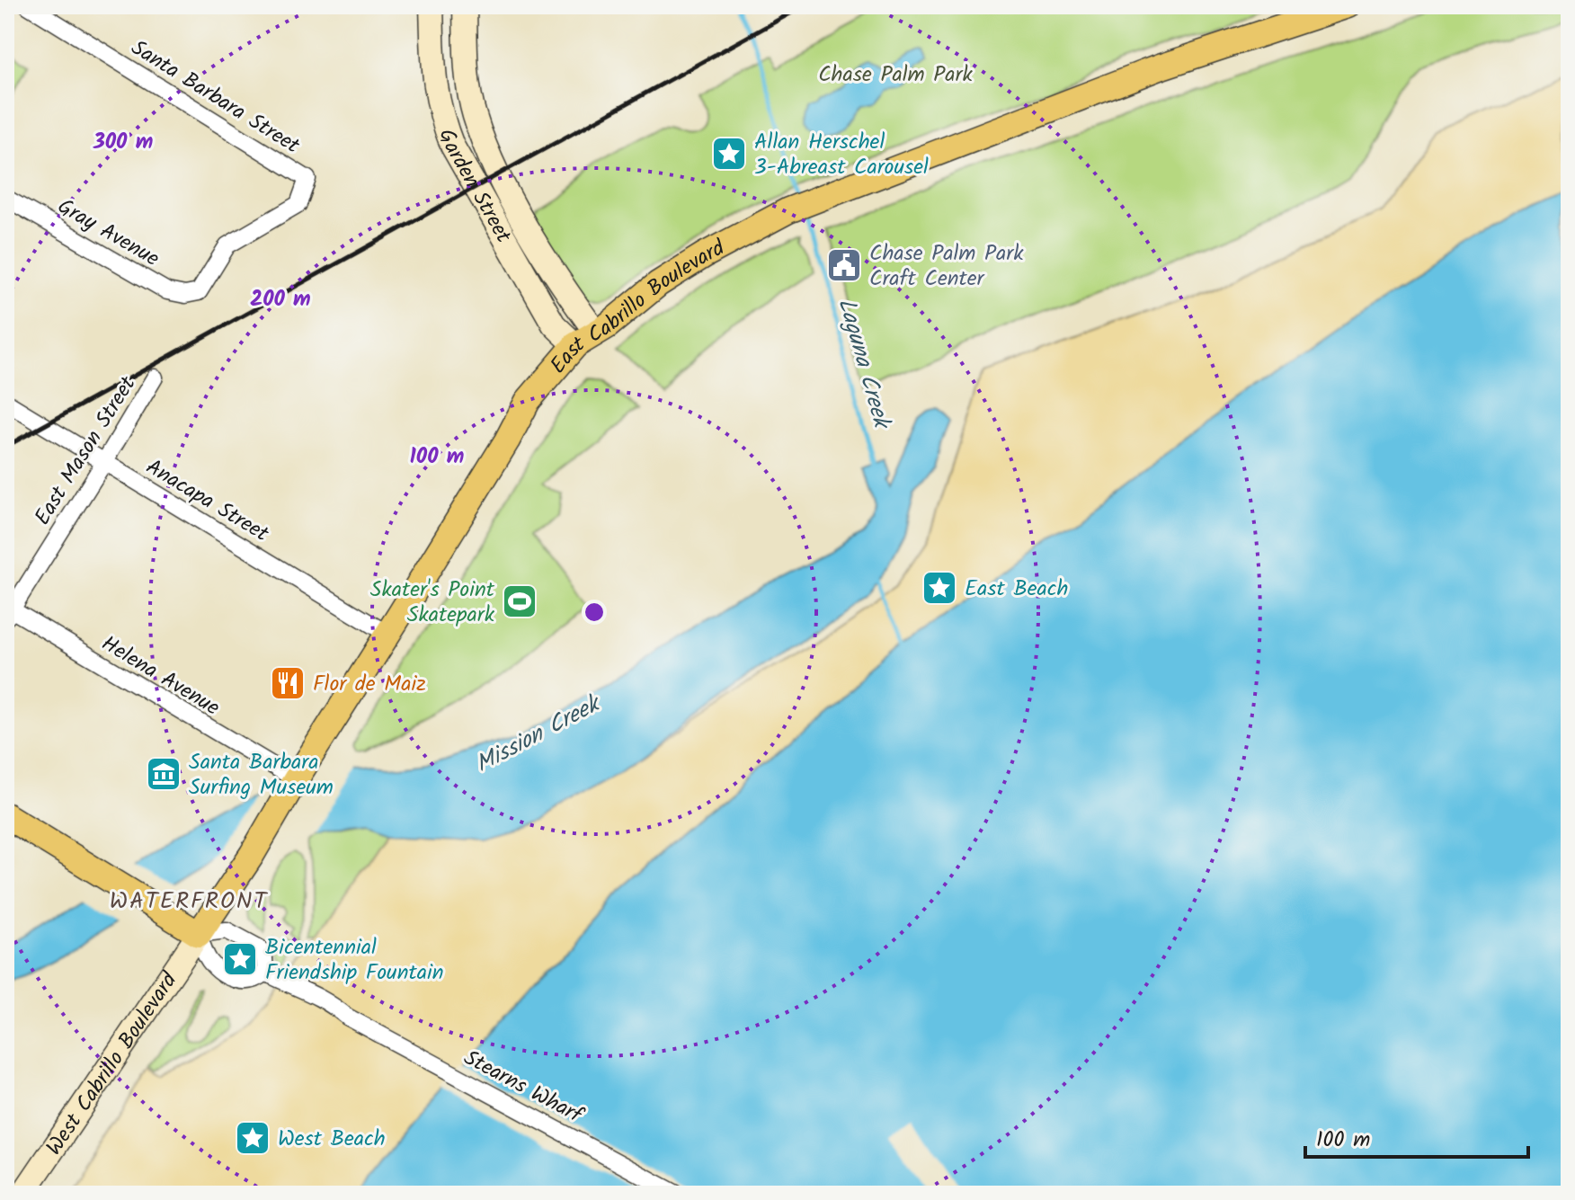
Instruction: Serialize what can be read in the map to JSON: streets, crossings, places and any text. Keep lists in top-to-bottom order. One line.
{"streets":{"main road":["Garden Street","East Cabrillo Boulevard","West Cabrillo Boulevard"],"street":["Santa Barbara Street","Gray Avenue","East Mason Street","Anacapa Street","Helena Avenue","Stearns Wharf"]},"crossings":[["Santa Barbara Street","Gray Avenue"],["Garden Street","East Cabrillo Boulevard"],["East Cabrillo Boulevard","Anacapa Street"],["East Cabrillo Boulevard","Helena Avenue"],["East Cabrillo Boulevard","West Cabrillo Boulevard"],["East Mason Street","Anacapa Street"],["East Mason Street","Helena Avenue"]],"districts":["WATERFRONT"],"water":["Laguna Creek","Mission Creek"],"parks":["Chase Palm Park"],"places":{"place":["Allan Herschel 3-Abreast Carousel","East Beach","Bicentennial Friendship Fountain","West Beach"],"public building":["Chase Palm Park Craft Center"],"sports":["Skater's Point Skatepark"],"restaurant":["Flor de Maiz"],"museum":["Santa Barbara Surfing Museum"]},"scale_bar":"100 m","rings":["300 m","200 m","100 m"]}
